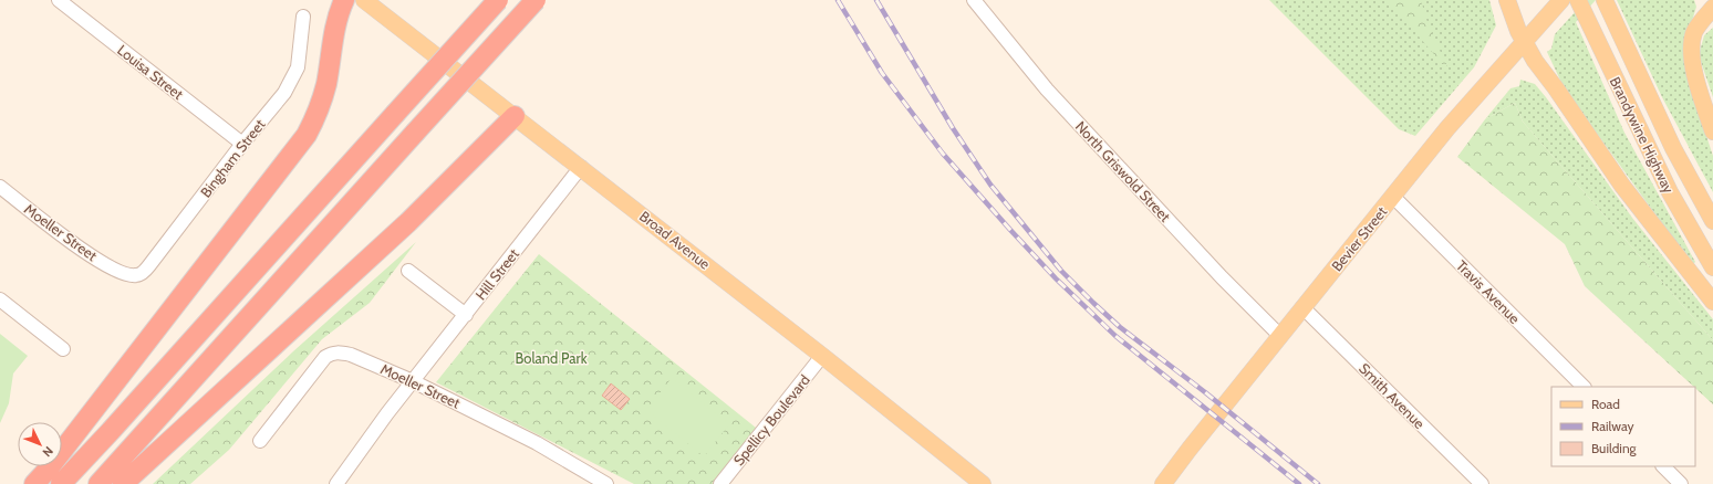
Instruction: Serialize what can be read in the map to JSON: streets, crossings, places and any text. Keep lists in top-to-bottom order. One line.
{"streets":{"main road":["Brandywine Highway","Bevier Street","Broad Avenue"],"street":["Louisa Street","Bingham Street","North Griswold Street","Moeller Street","Hill Street","Travis Avenue","Smith Avenue","Spellicy Boulevard"]},"crossings":[["Louisa Street","Bingham Street"],["Bingham Street","Moeller Street"],["North Griswold Street","Bevier Street"],["Moeller Street","Hill Street"],["Bevier Street","Travis Avenue"],["Bevier Street","Smith Avenue"],["Broad Avenue","Hill Street"],["Broad Avenue","Spellicy Boulevard"]],"parks":["Boland Park"],"legend":["Road","Railway","Building"],"north":"bottom right"}
